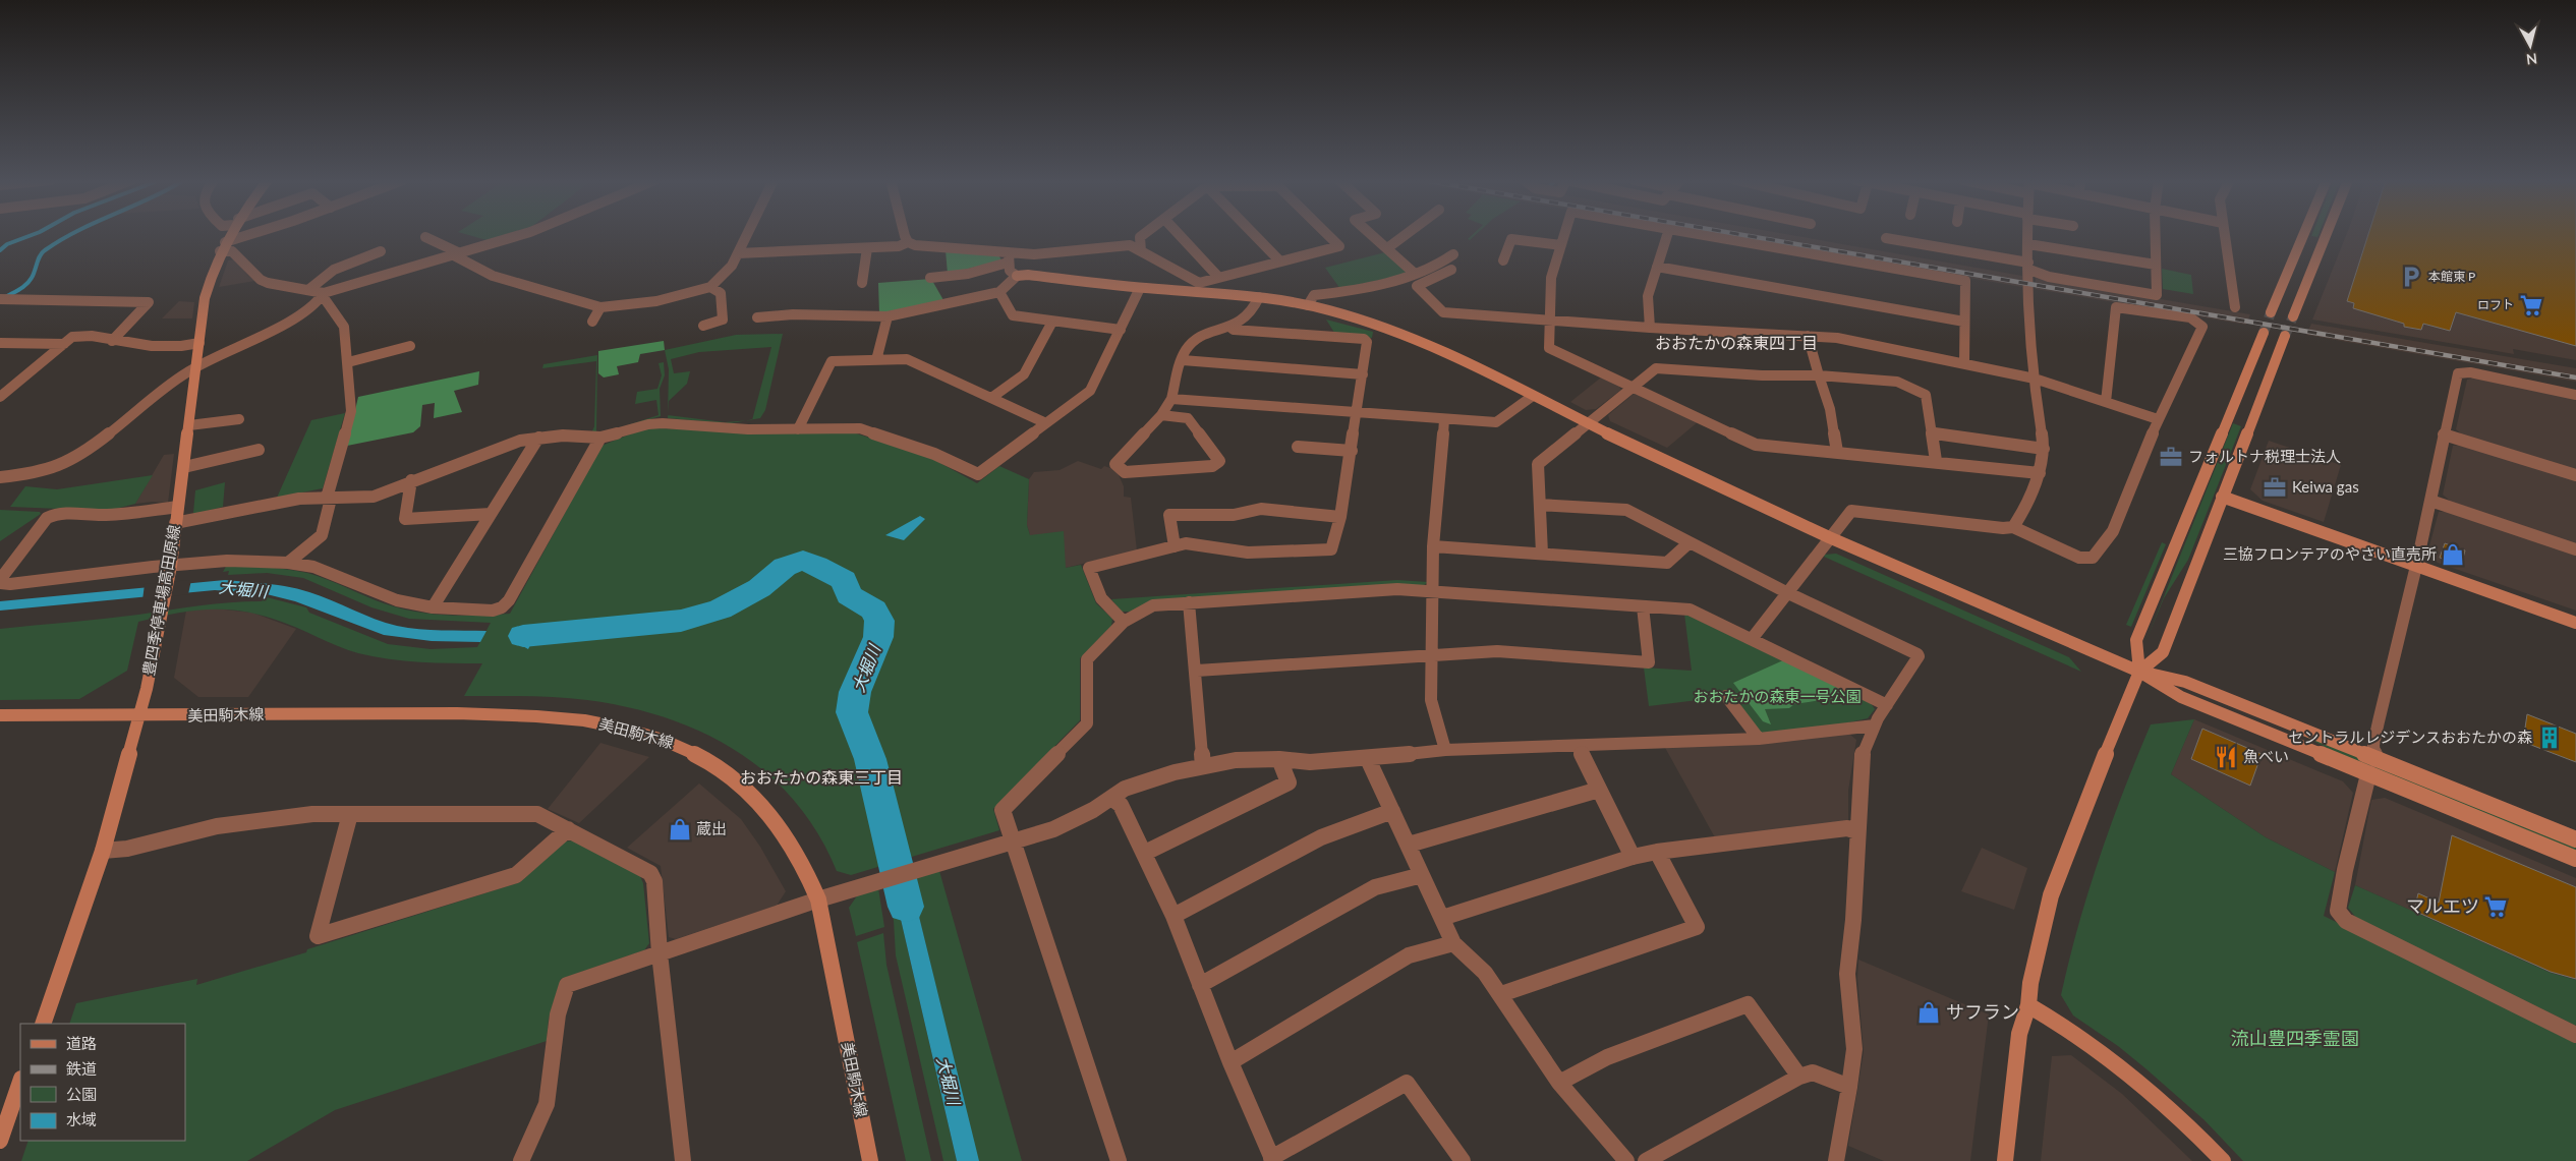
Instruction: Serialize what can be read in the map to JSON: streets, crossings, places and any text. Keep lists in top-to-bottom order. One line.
{"streets":{"street":["豊四季停車場高田原線","美田駒木線"]},"crossings":[["豊四季停車場高田原線","美田駒木線"]],"districts":["おおたかの森東四丁目","おおたかの森東三丁目"],"water":["大堀川"],"parks":["おおたかの森東一号公園","流山豊四季霊園"],"places":{"parking":["本館東 P"],"supermarket":["ロフト","マルエツ"],"office":["フォルトナ税理士法人","Keiwa gas"],"shop":["三協フロンテアのやさい直売所","蔵出","サフラン"],"building":["セントラルレジデンスおおたかの森"],"restaurant":["魚べい"]},"legend":["道路","鉄道","公園","水域"],"north":"bottom"}
